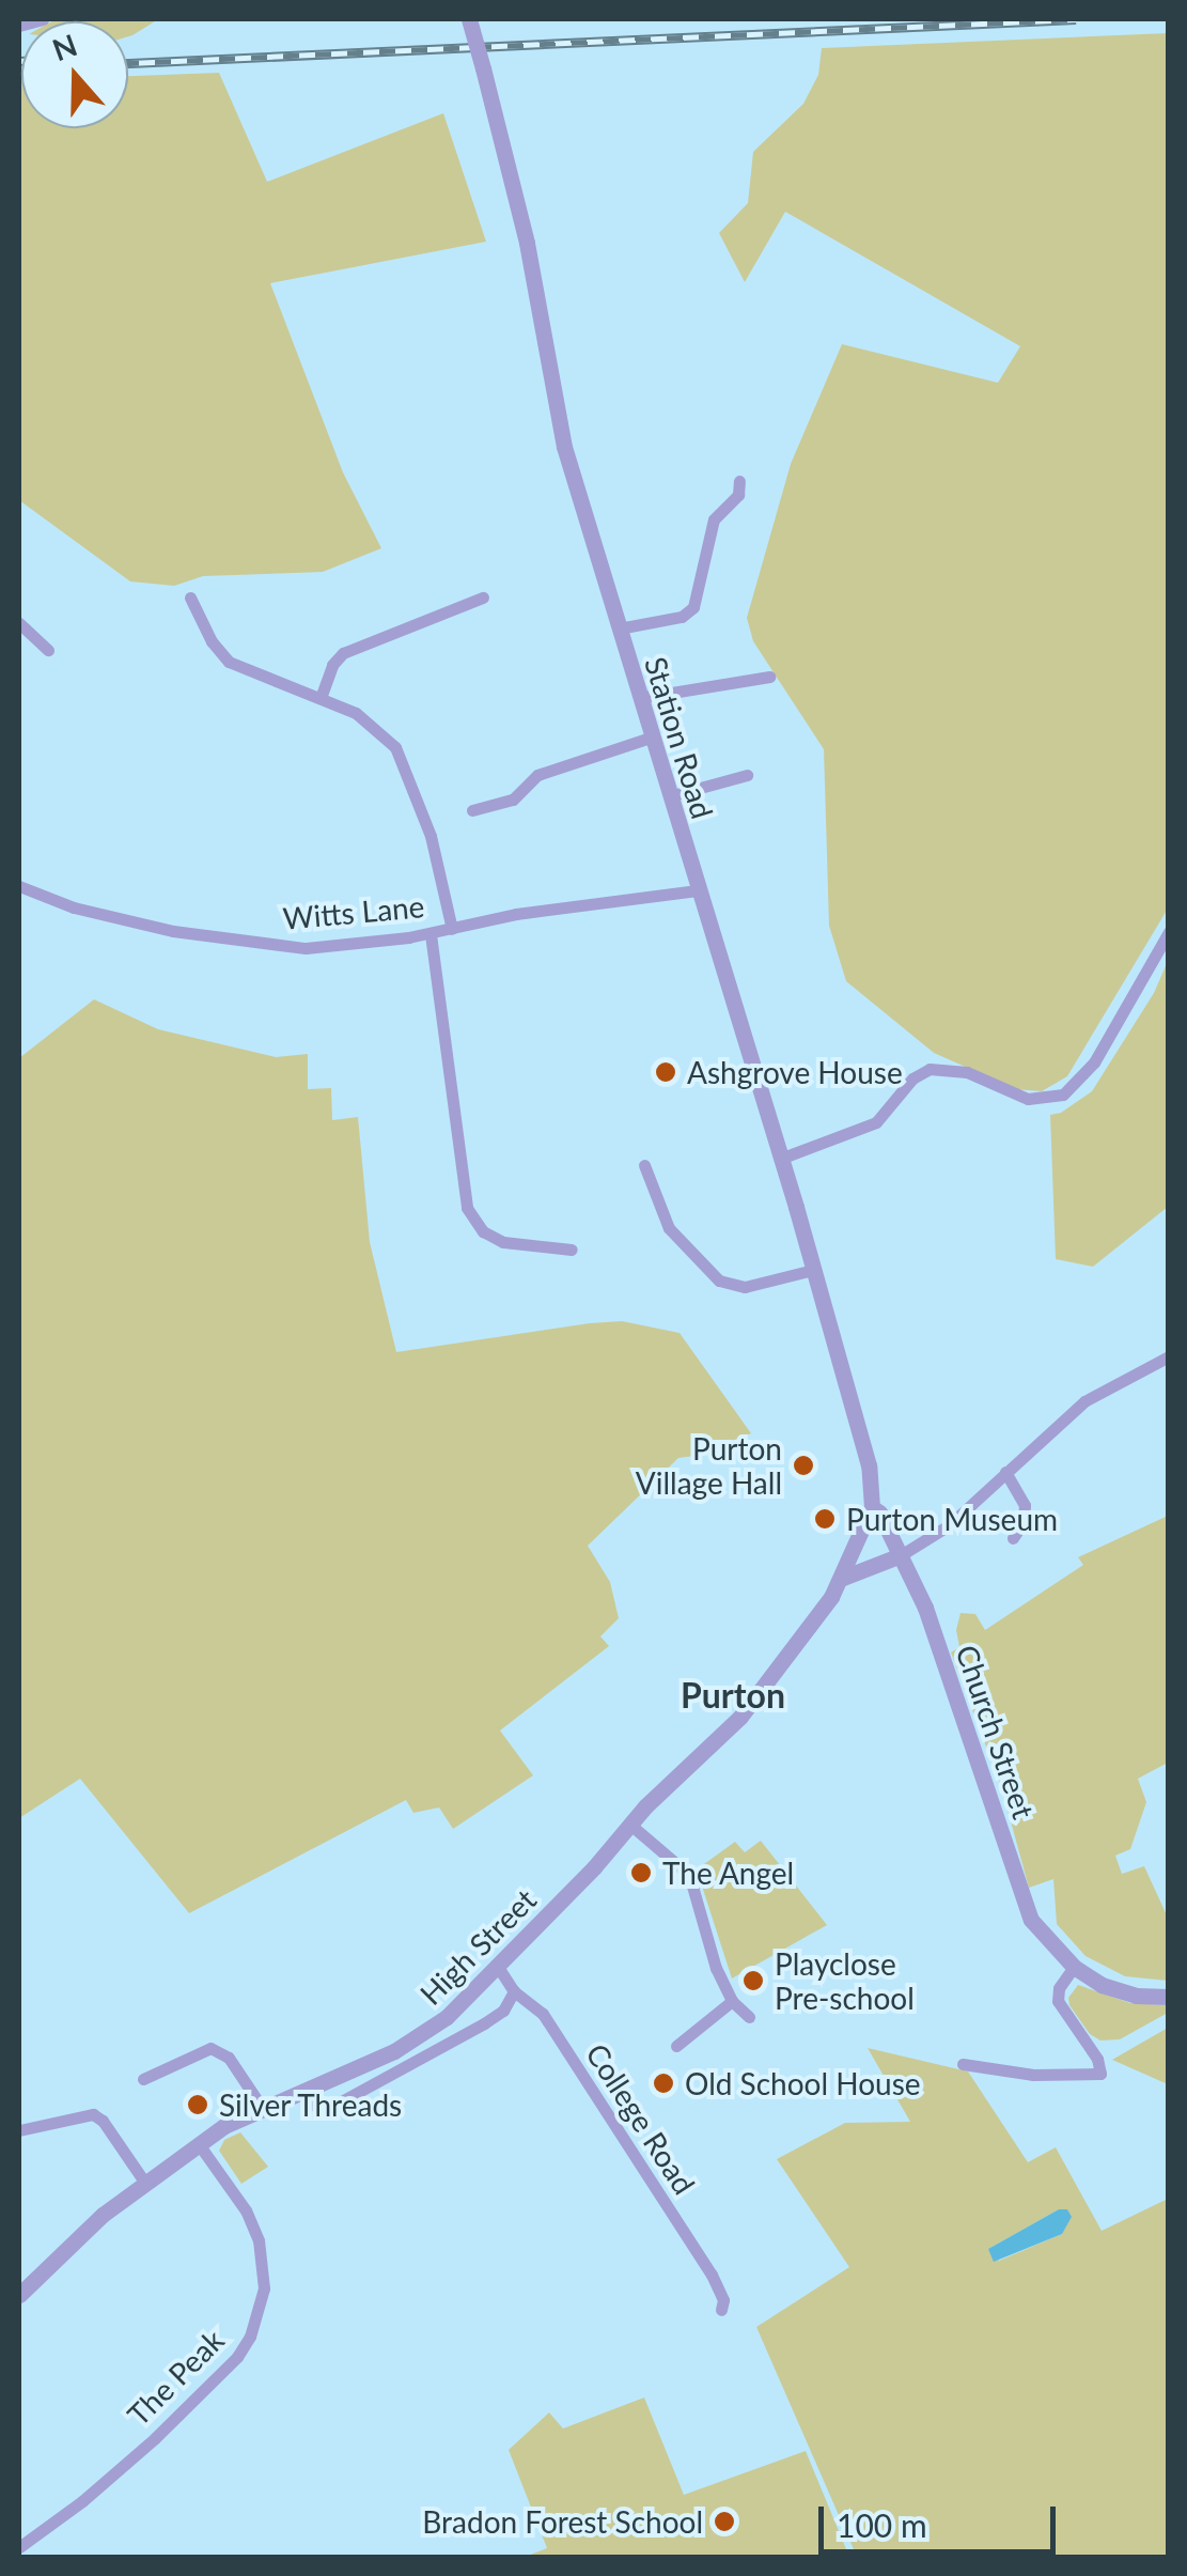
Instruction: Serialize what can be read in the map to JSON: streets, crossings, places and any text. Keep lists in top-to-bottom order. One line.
{"streets":{"street":["Station Road","Witts Lane","Church Street","High Street","College Road","The Peak"]},"crossings":[["Station Road","Witts Lane"],["Station Road","High Street"],["Church Street","High Street"],["High Street","College Road"],["High Street","The Peak"]],"districts":["Purton"],"places":["Ashgrove House","Purton Village Hall","Purton Museum","The Angel","Playclose Pre-school","Old School House","Silver Threads","Bradon Forest School"],"scale_bar":"100 m","north":"top"}
